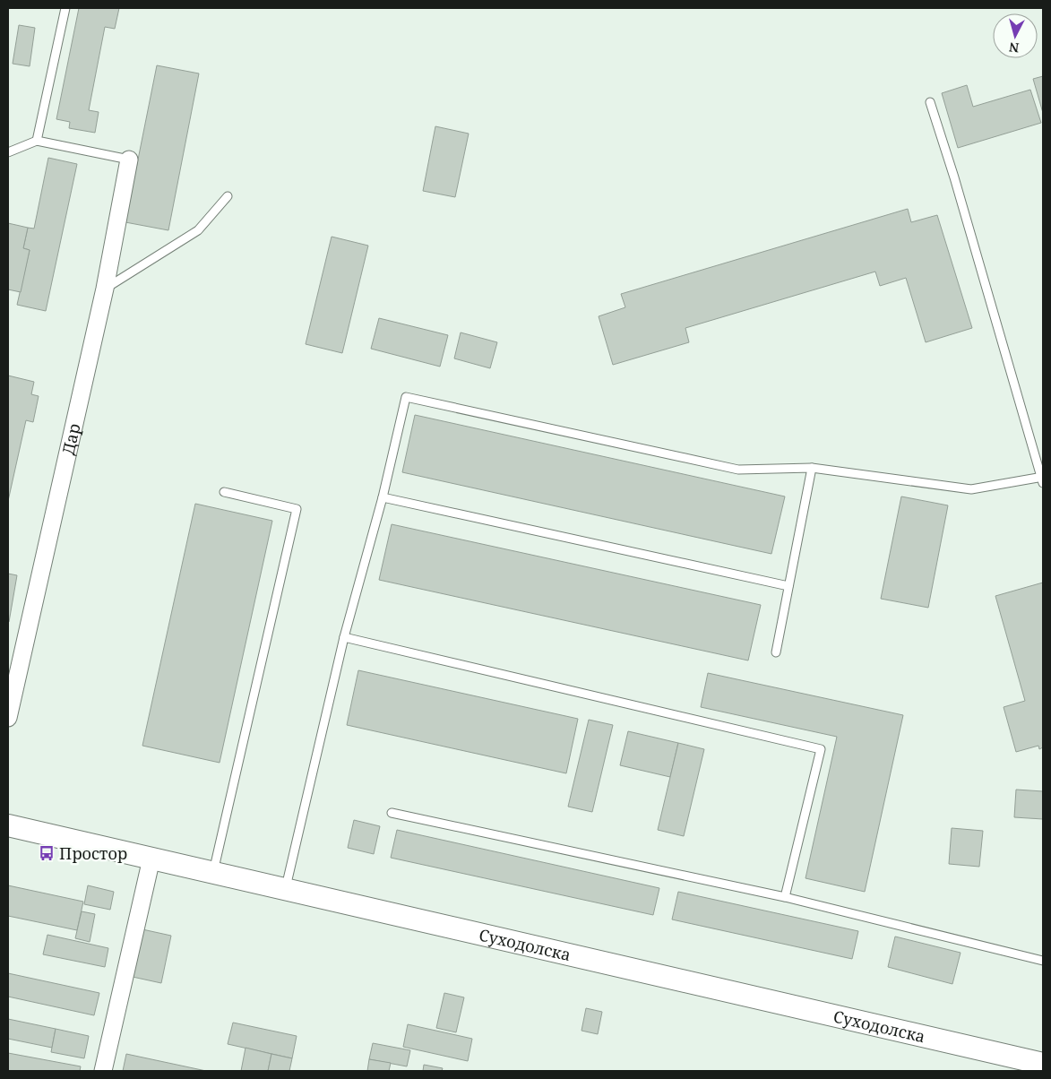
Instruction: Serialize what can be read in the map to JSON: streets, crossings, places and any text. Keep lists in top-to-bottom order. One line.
{"streets":{"street":["Дар","Суходолска"]},"places":{"bus stop":["Простор"]},"north":"bottom"}
